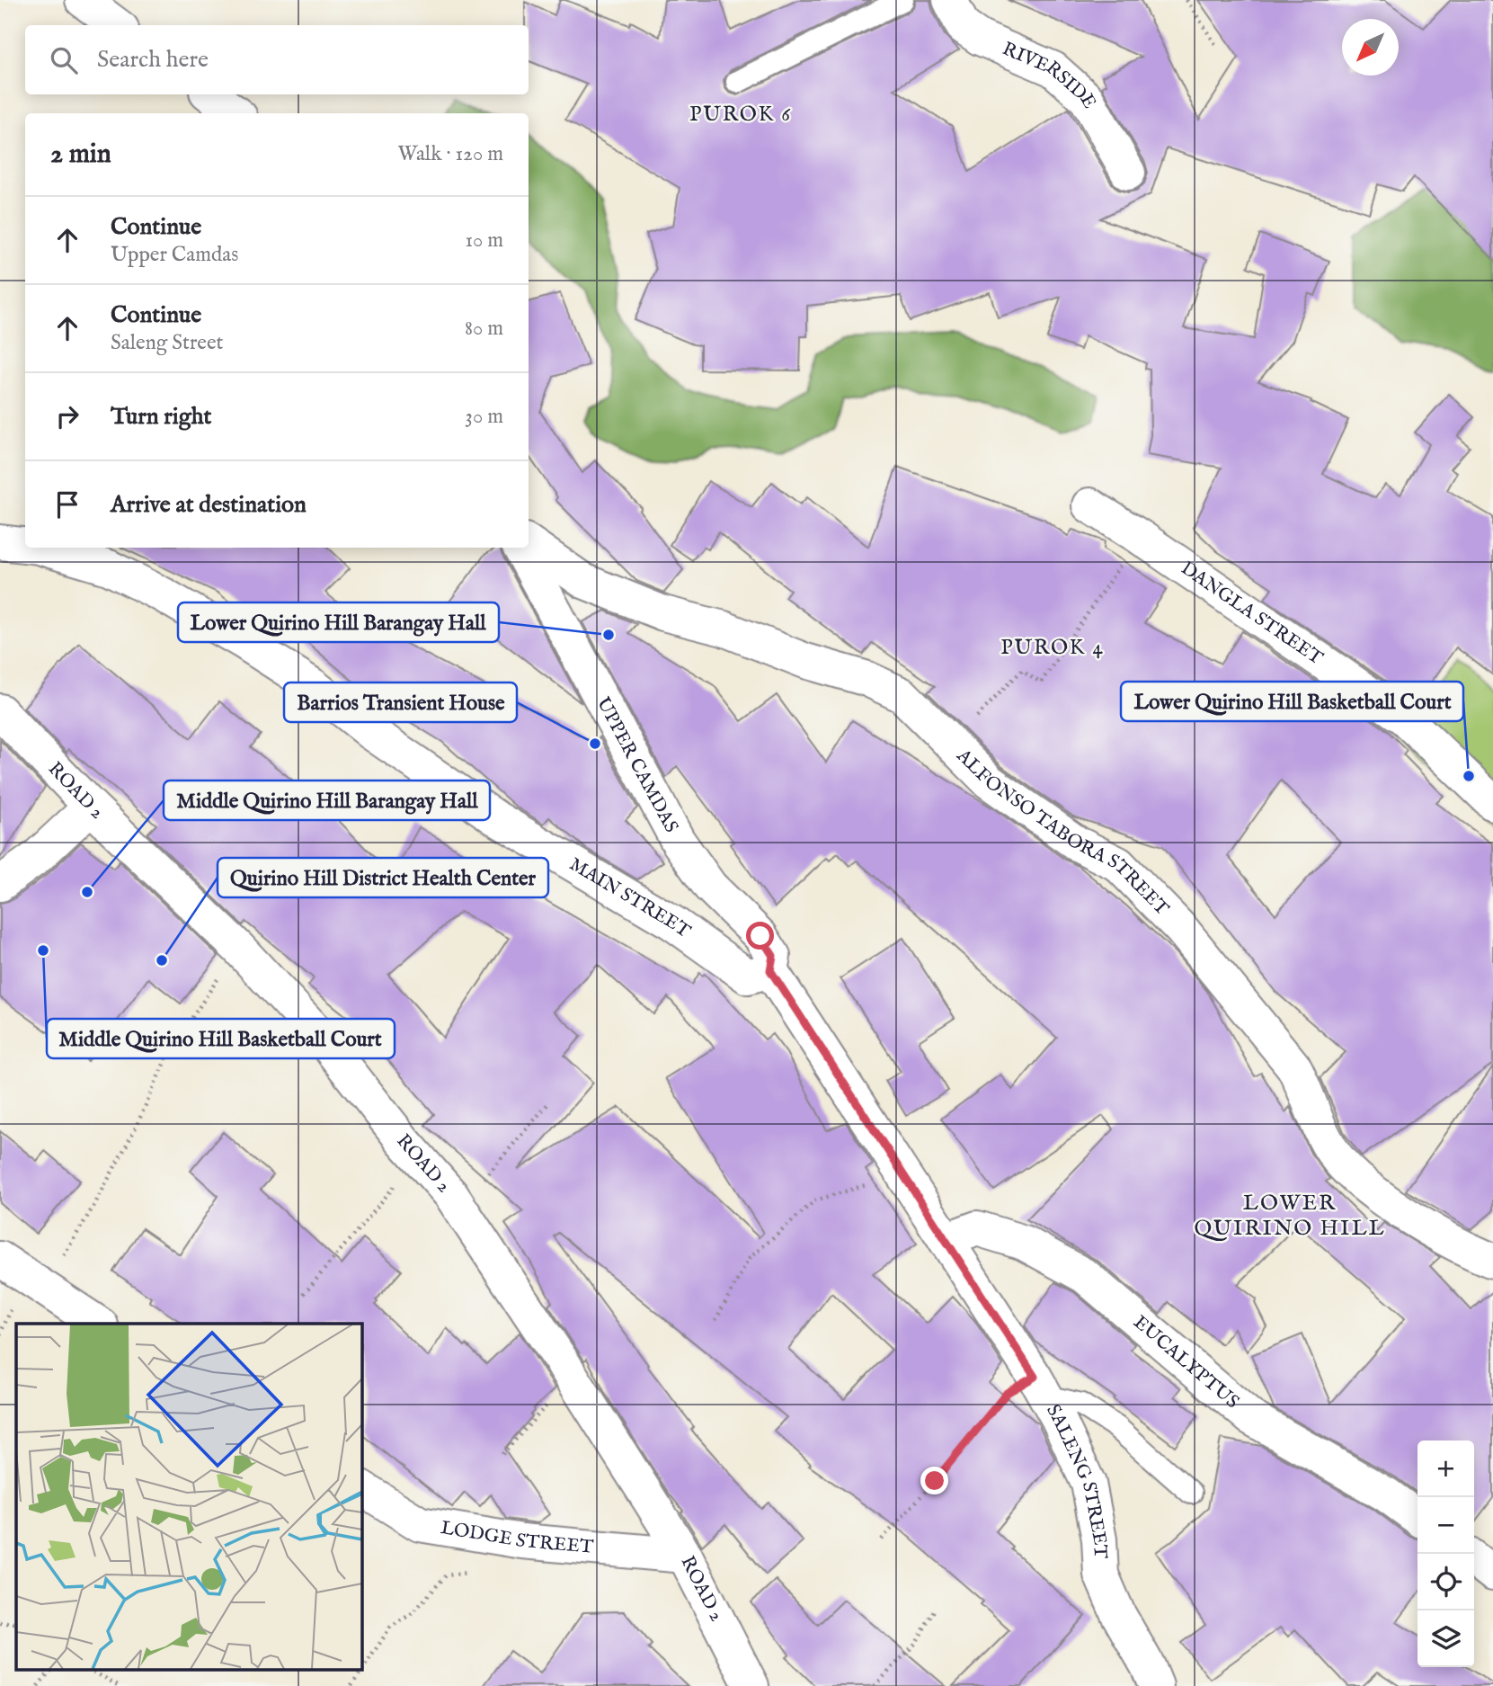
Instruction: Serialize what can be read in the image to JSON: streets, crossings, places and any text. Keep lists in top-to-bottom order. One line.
{"streets":{"street":["RIVERSIDE","DANGLA STREET","UPPER CAMDAS","ROAD 2","ALFONSO TABORA STREET","MAIN STREET","EUCALYPTUS","SALENG STREET","LODGE STREET"]},"crossings":[["UPPER CAMDAS","MAIN STREET"],["UPPER CAMDAS","SALENG STREET"],["ROAD 2","LODGE STREET"],["MAIN STREET","SALENG STREET"],["EUCALYPTUS","SALENG STREET"]],"districts":["PUROK 6","PUROK 4","LOWER QUIRINO HILL"],"places":["Lower Quirino Hill Barangay Hall","Barrios Transient House","Lower Quirino Hill Basketball Court","Middle Quirino Hill Barangay Hall","Middle Quirino Hill Basketball Court","Quirino Hill District Health Center"],"north":"bottom left","page":{"search":"Search here","heading":["2 min","Walk · 120 m"],"list":[["Continue","Upper Camdas","10 m"],["Continue","Saleng Street","80 m"],["Turn right","30 m"],"Arrive at destination"],"map_buttons":["+","−"]}}
